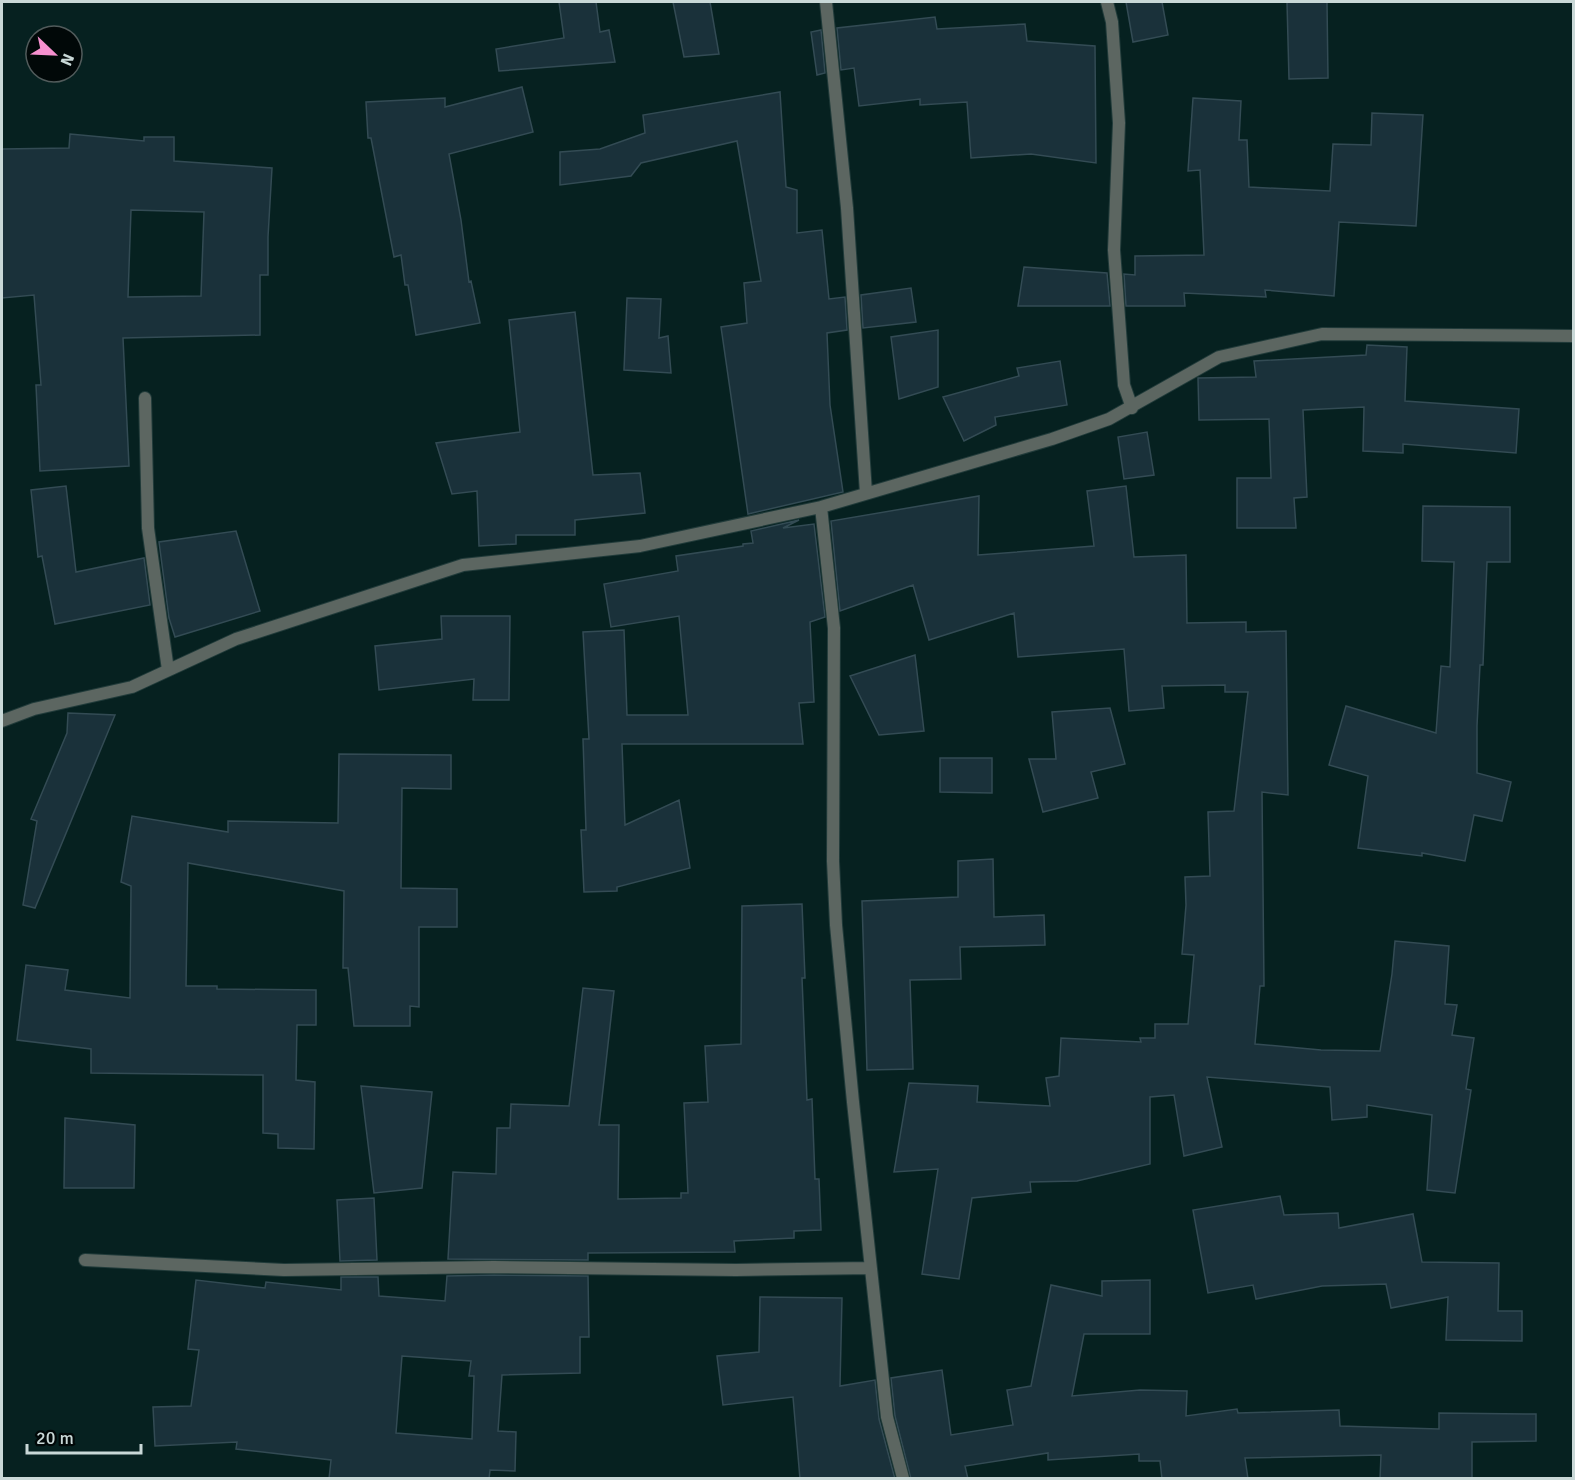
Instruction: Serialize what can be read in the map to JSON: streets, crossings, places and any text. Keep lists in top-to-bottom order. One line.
{"scale_bar":"20 m","north":"bottom right"}
